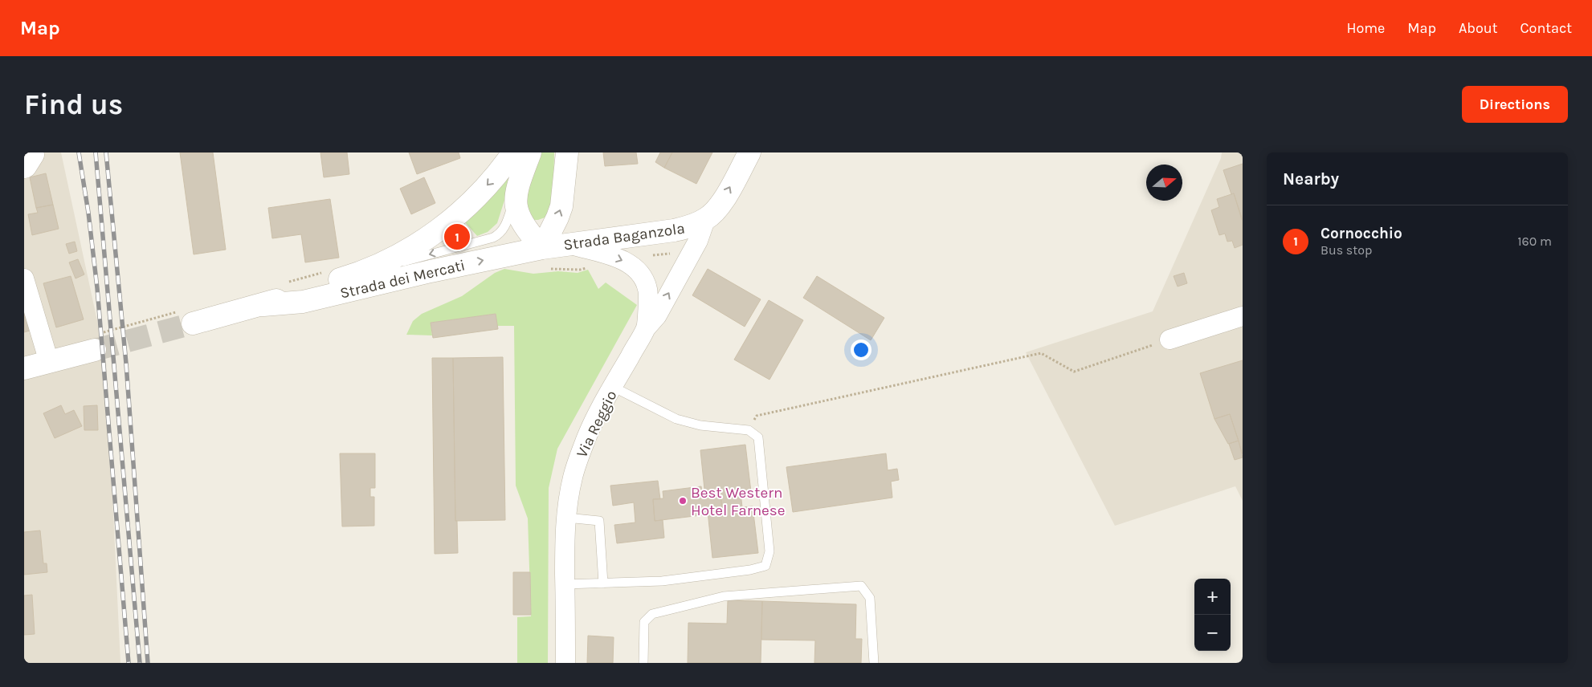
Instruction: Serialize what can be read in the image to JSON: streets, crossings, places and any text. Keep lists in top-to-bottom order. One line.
{"streets":{"street":["Strada Baganzola","Strada dei Mercati","Via Reggio"]},"crossings":[["Strada Baganzola","Strada dei Mercati"],["Strada Baganzola","Via Reggio"]],"places":["Best Western Hotel Farnese"],"north":"right","page":{"header":"Map","nav":["Home","Map","About","Contact"],"buttons":"Directions","title":"Find us","heading":"Nearby","list":[{"mark":"1","name":"Cornocchio","note":"Bus stop","value":"160 m"}],"pins":"1","map_buttons":["+","−"]}}
